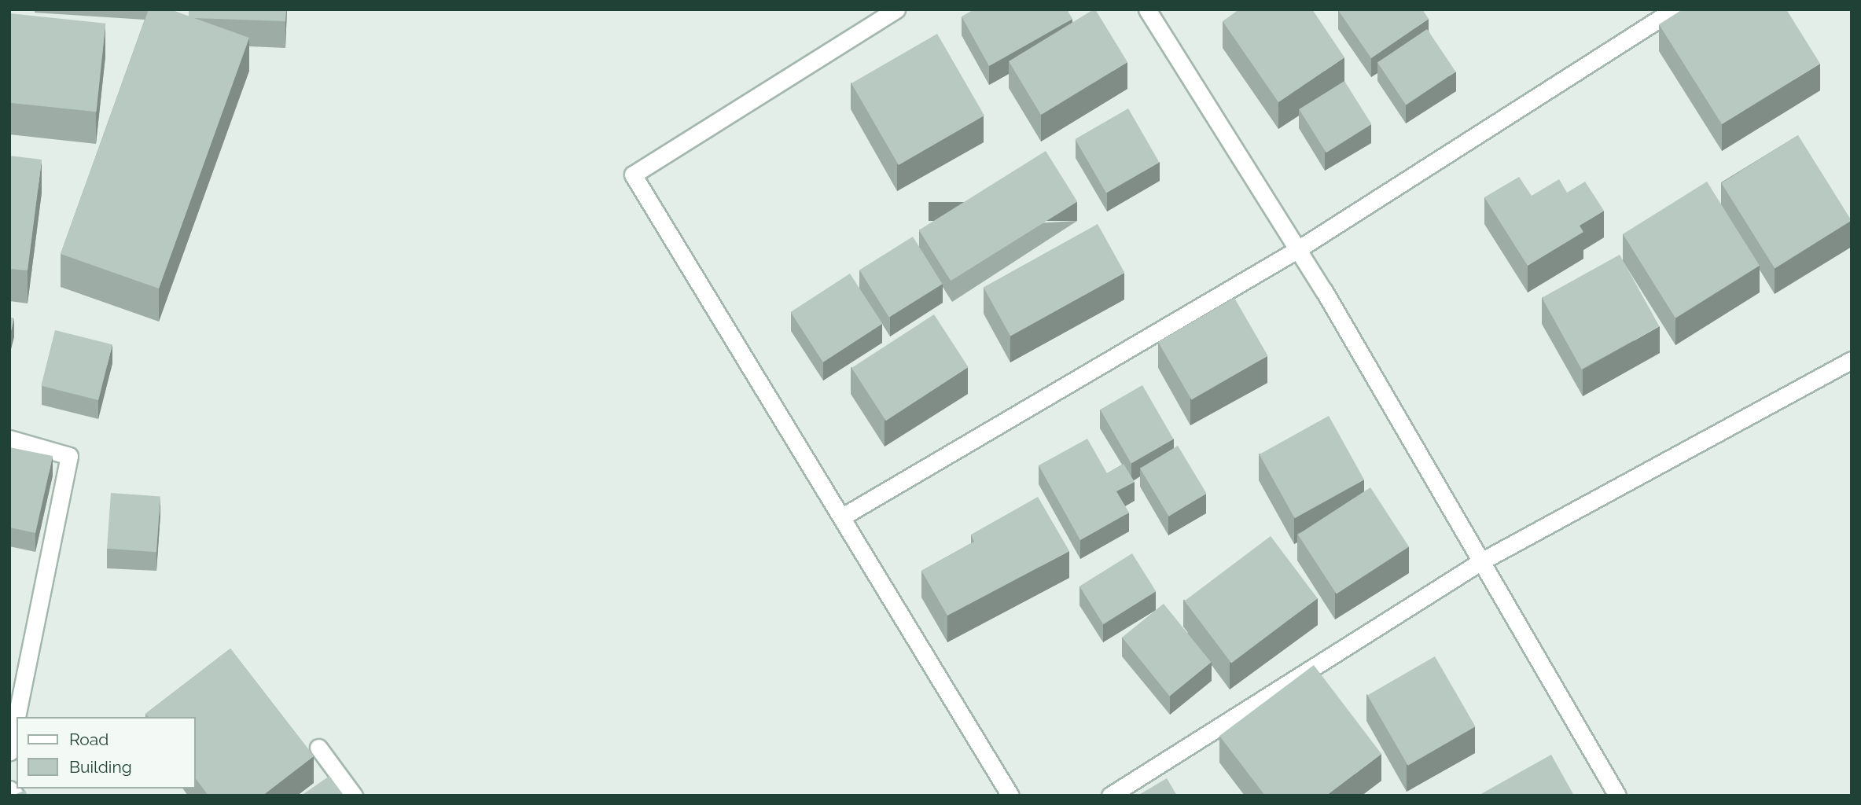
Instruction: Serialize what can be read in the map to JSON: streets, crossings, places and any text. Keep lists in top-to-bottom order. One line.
{"legend":["Road","Building"]}
